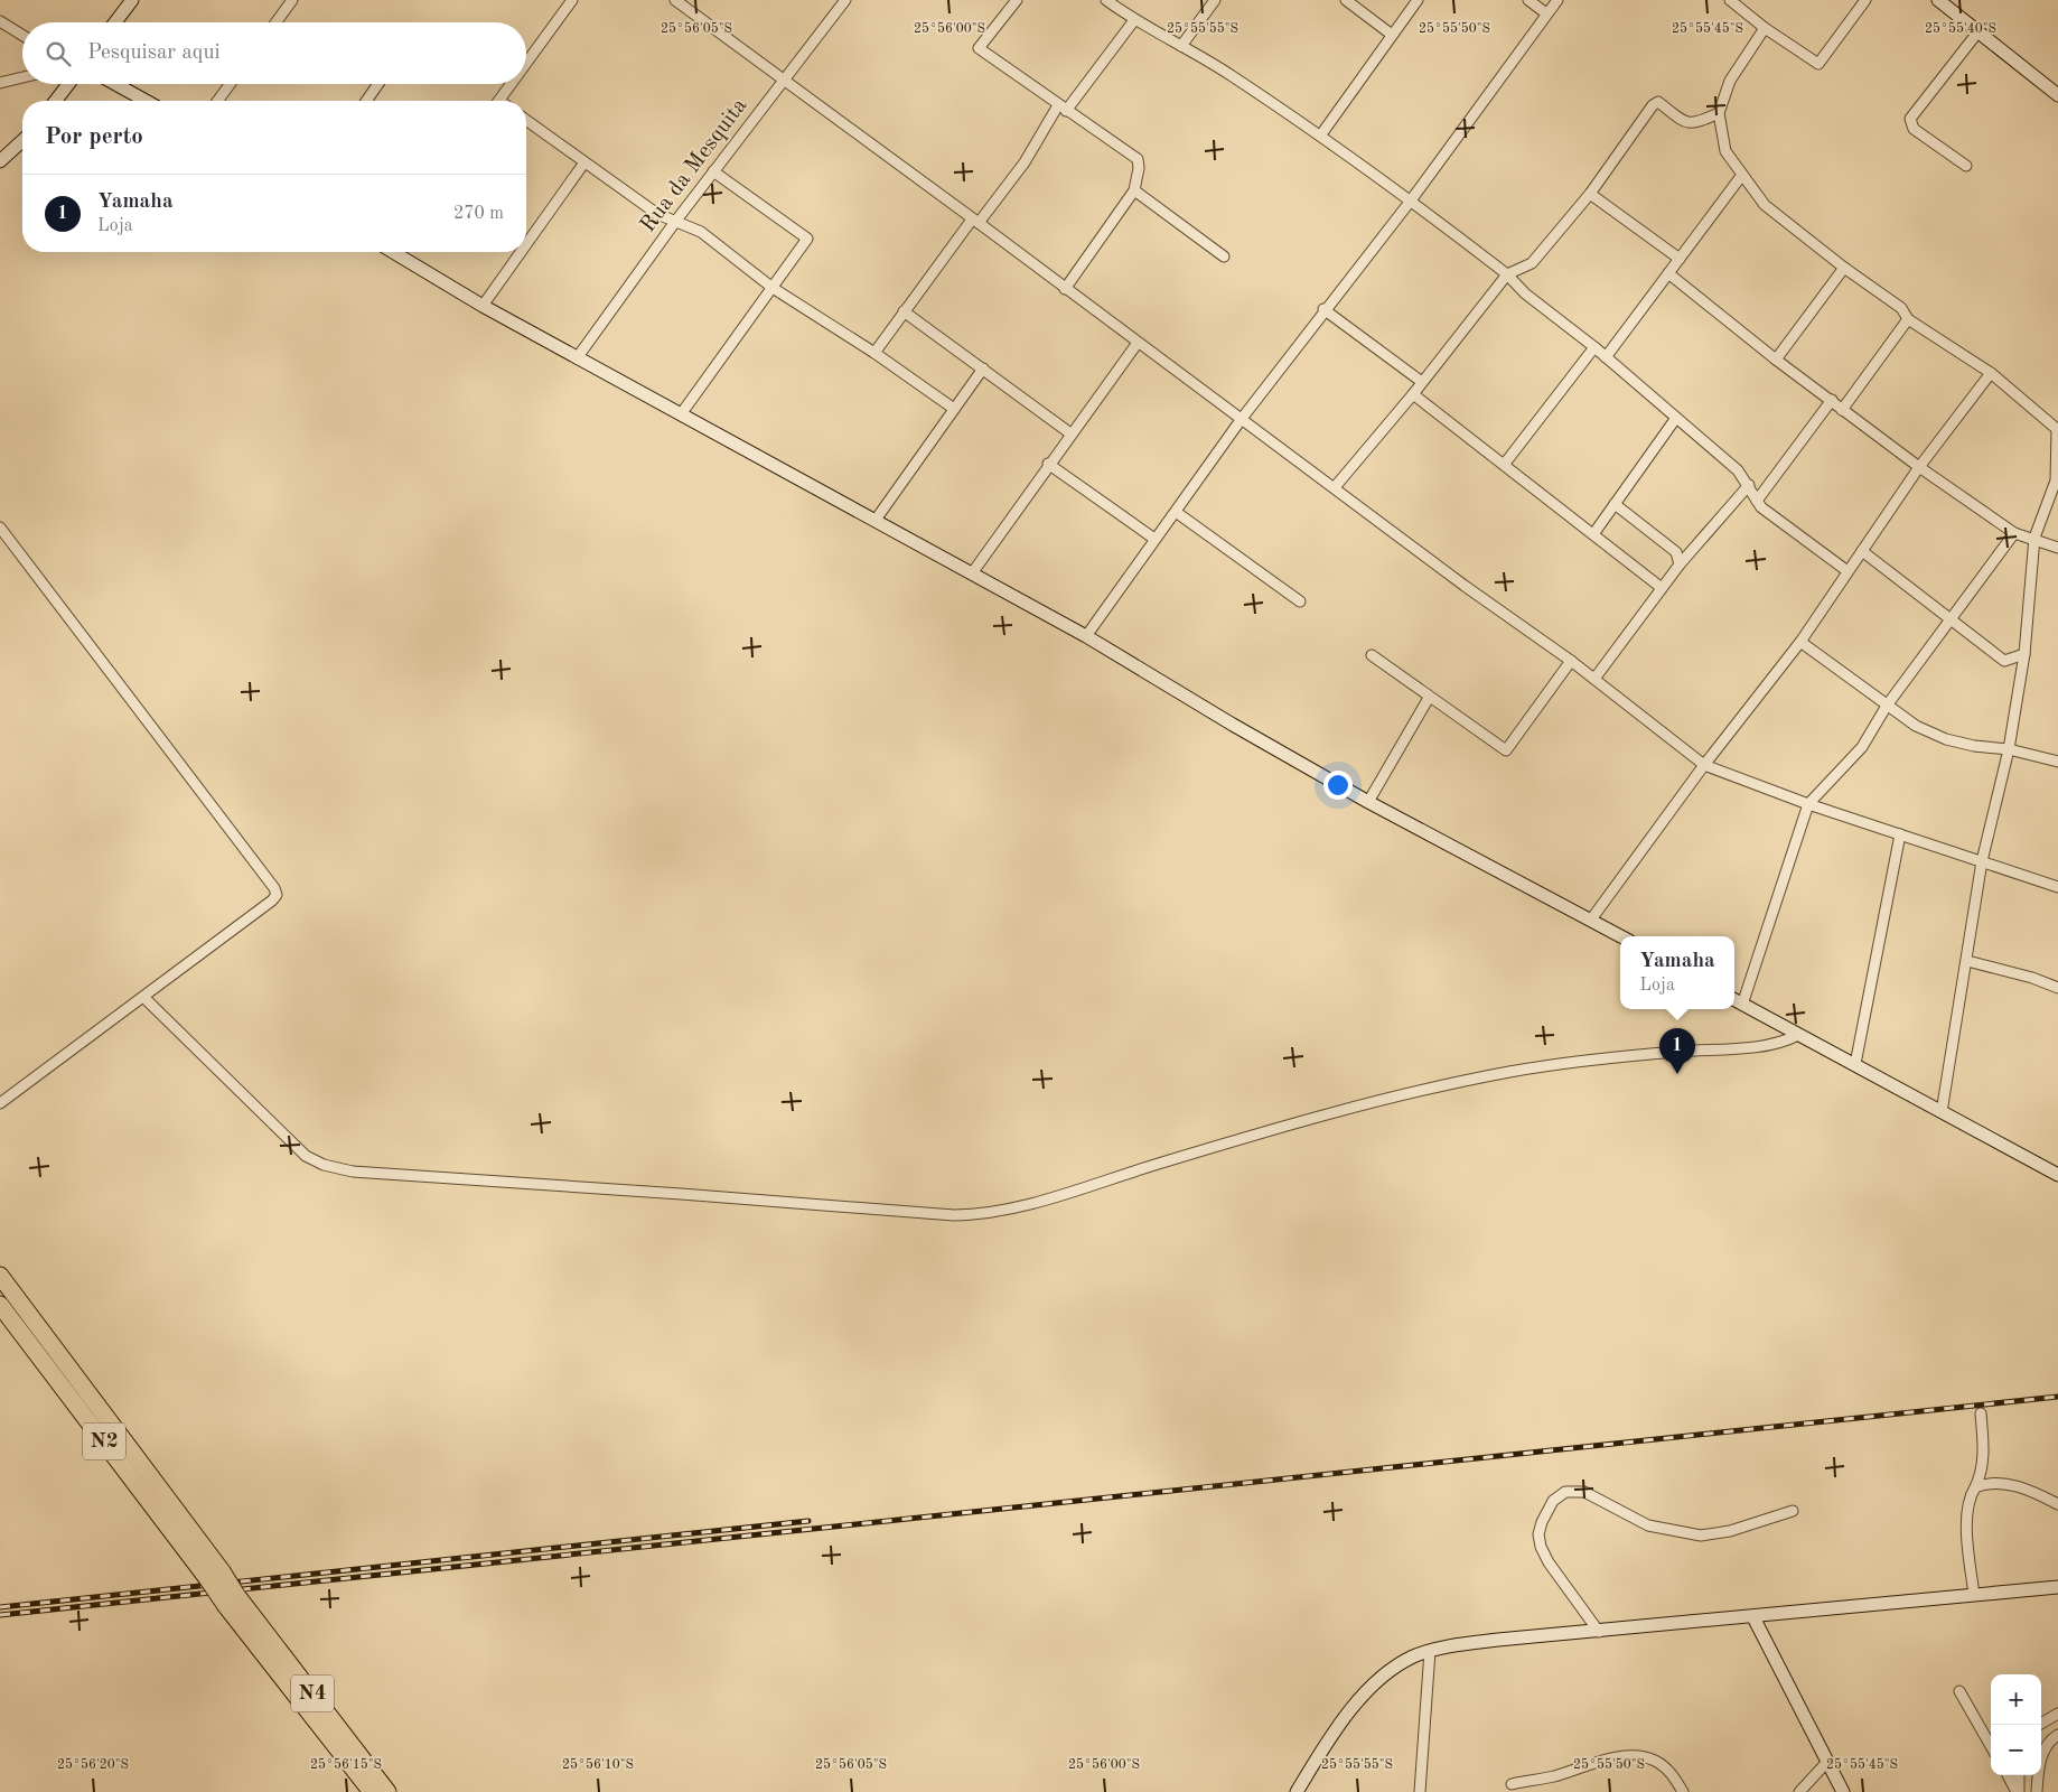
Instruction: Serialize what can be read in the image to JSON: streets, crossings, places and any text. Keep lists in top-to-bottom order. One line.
{"streets":{"highway":["N2","N4"],"street":["Rua da Mesquita"]},"crossings":[["N2","N4"]],"page":{"search":"Pesquisar aqui","heading":"Por perto","list":[{"mark":"1","name":"Yamaha","note":"Loja","value":"270 m"}],"popup":["Yamaha","Loja"],"pins":"1","map_buttons":["+","−"]},"coordinates":["25°56'05\"S","25°56'00\"S","25°55'55\"S","25°55'50\"S","25°55'45\"S","25°55'40\"S","25°56'20\"S","25°56'15\"S","25°56'10\"S"]}
